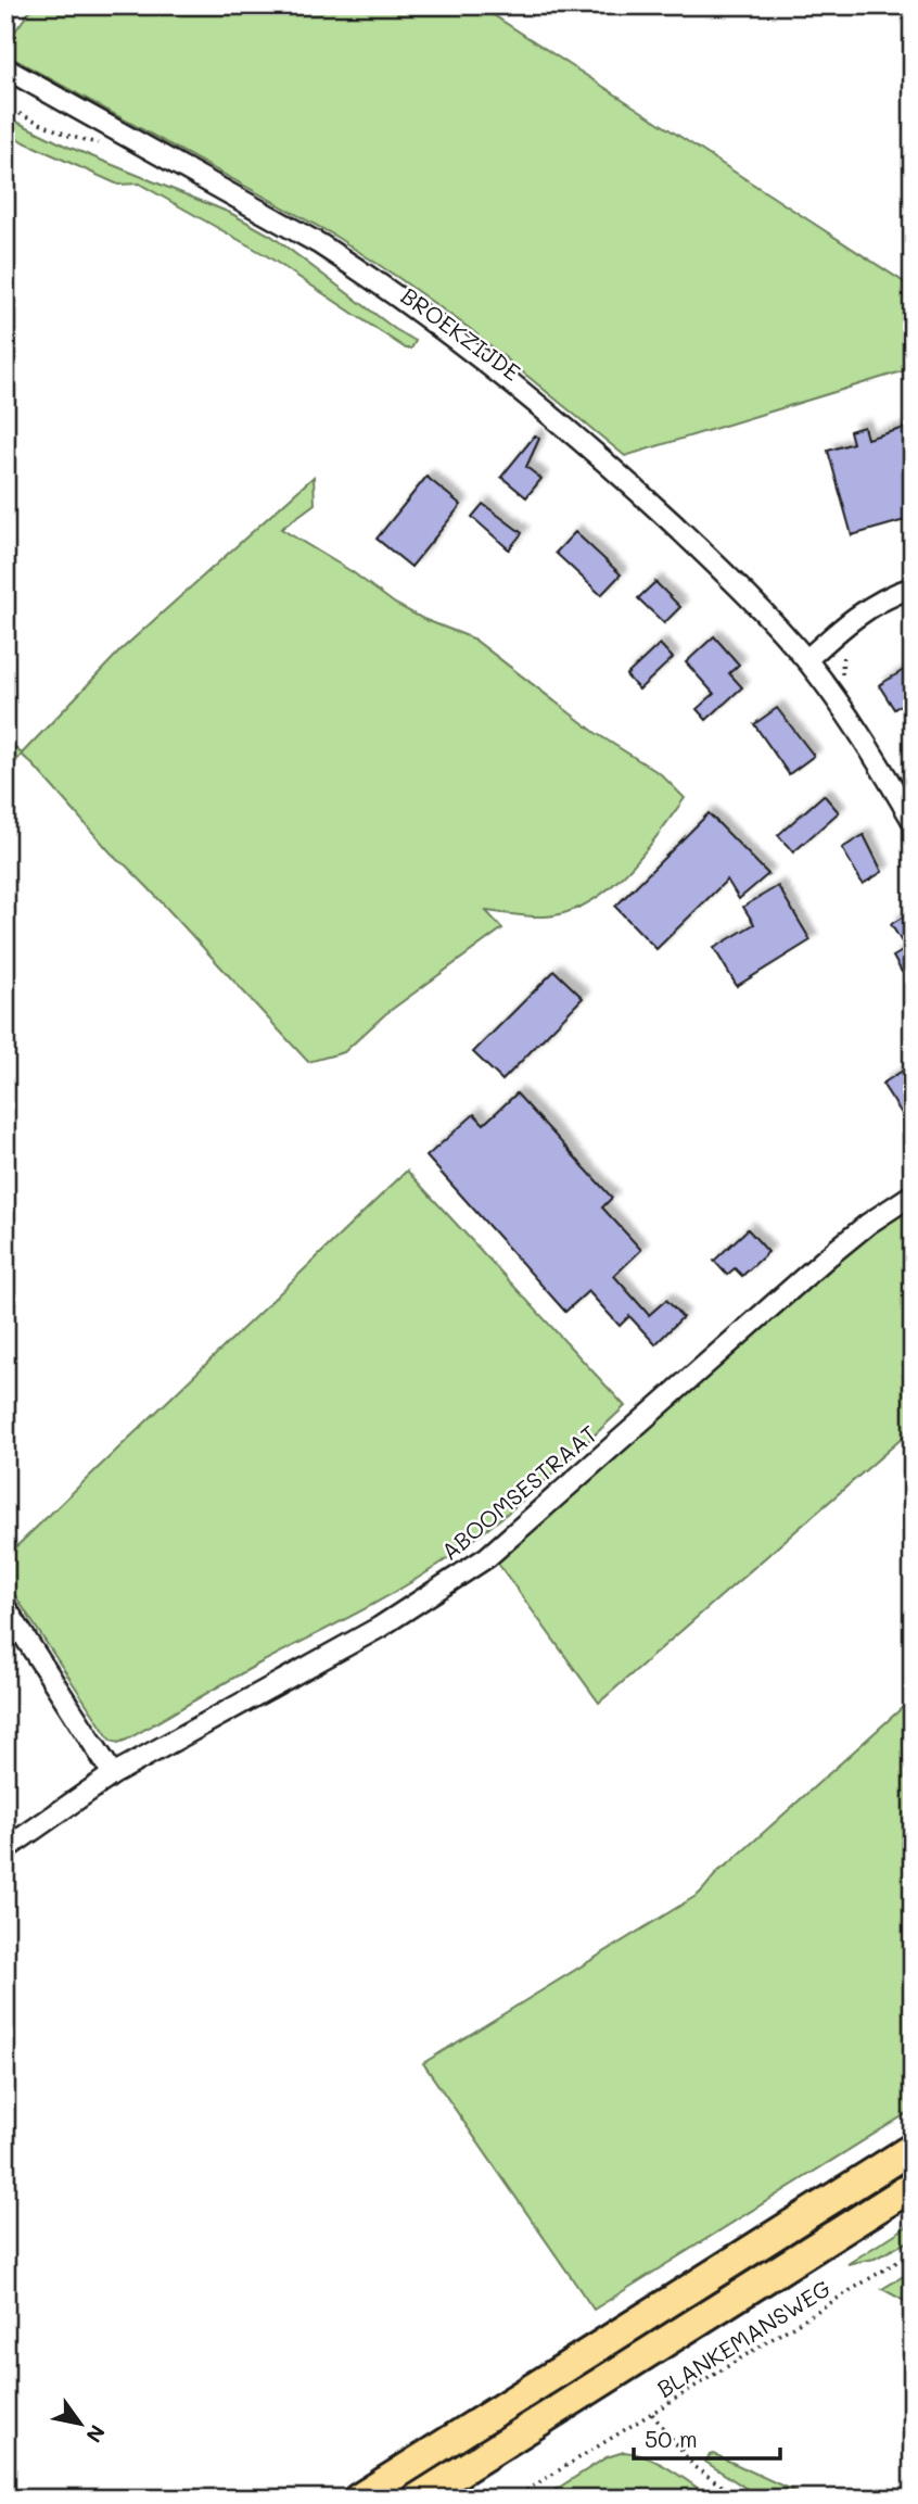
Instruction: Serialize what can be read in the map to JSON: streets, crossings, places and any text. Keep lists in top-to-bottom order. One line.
{"streets":{"street":["BROEKZIJDE","ABOOMSESTRAAT"],"path":["BLANKEMANSWEG"]},"scale_bar":"50 m","north":"bottom right"}
